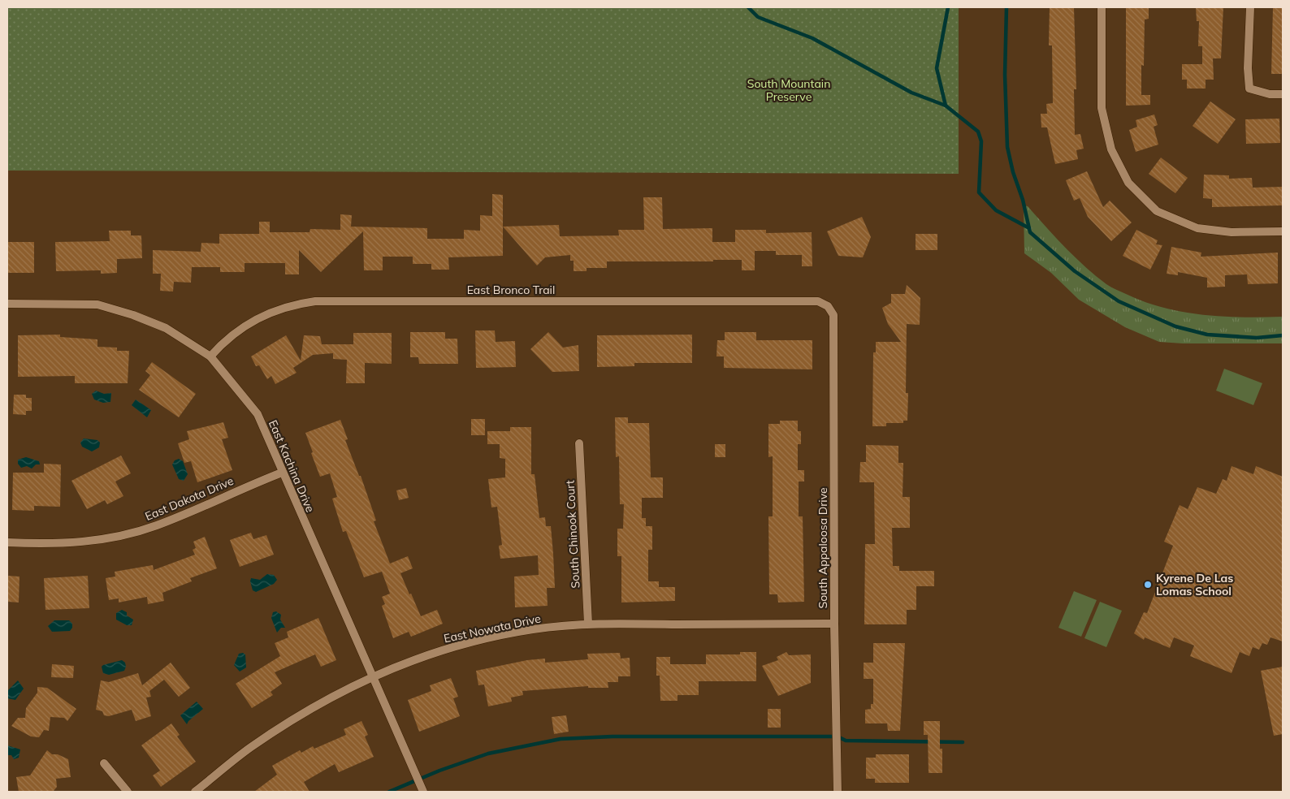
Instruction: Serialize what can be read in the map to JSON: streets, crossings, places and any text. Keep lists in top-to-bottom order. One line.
{"streets":{"street":["East Bronco Trail","East Kachina Drive","East Dakota Drive","South Chinook Court","South Appaloosa Drive","East Nowata Drive"]},"crossings":[["East Bronco Trail","East Kachina Drive"],["East Bronco Trail","South Appaloosa Drive"],["East Kachina Drive","East Dakota Drive"],["East Kachina Drive","East Nowata Drive"],["South Chinook Court","East Nowata Drive"],["South Appaloosa Drive","East Nowata Drive"]],"parks":["South Mountain Preserve"],"places":["Kyrene De Las Lomas School"]}
